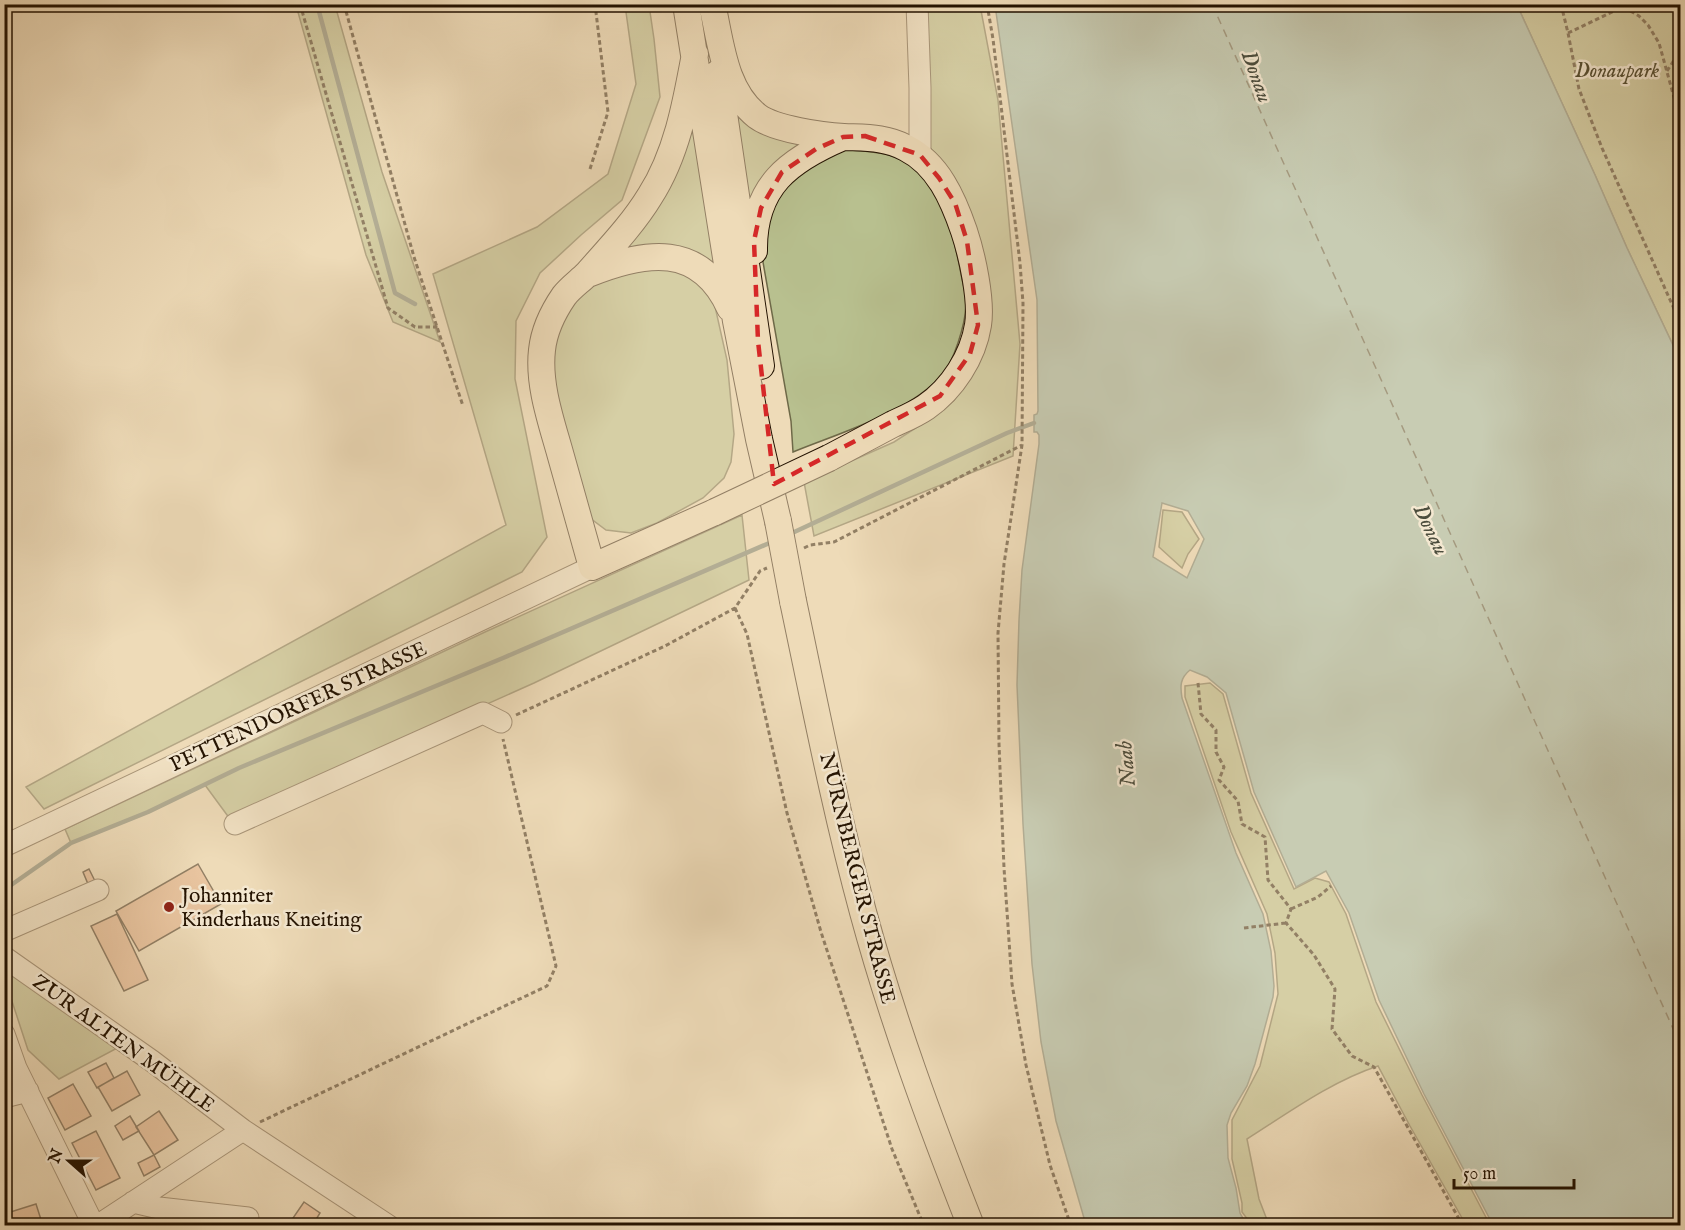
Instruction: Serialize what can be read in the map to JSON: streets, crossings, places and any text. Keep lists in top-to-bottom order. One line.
{"streets":{"main road":["NÜRNBERGER STRASSE"],"street":["PETTENDORFER STRASSE","ZUR ALTEN MÜHLE"]},"water":["Donau","Naab"],"parks":["Donaupark"],"places":["Johanniter Kinderhaus Kneiting"],"scale_bar":"50 m","north":"left"}
